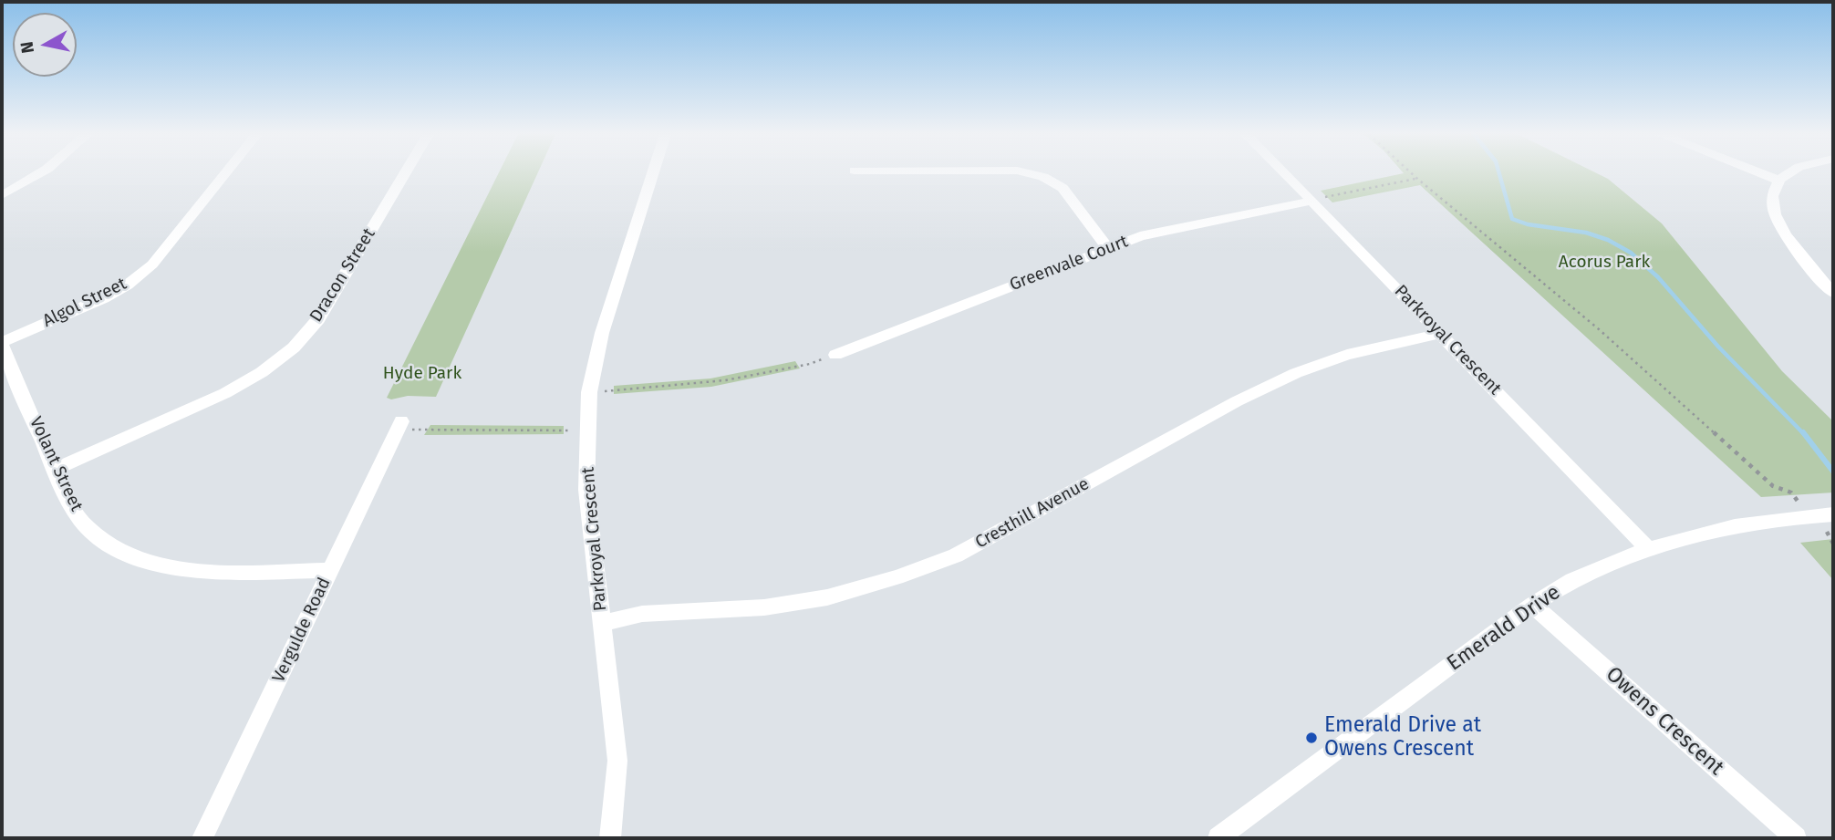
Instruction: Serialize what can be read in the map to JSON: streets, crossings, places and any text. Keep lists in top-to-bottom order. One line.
{"streets":{"street":["Greenvale Court","Dracon Street","Algol Street","Parkroyal Crescent","Volant Street","Cresthill Avenue","Emerald Drive","Vergulde Road","Owens Crescent"]},"crossings":[["Greenvale Court","Parkroyal Crescent"],["Dracon Street","Volant Street"],["Algol Street","Volant Street"],["Parkroyal Crescent","Cresthill Avenue"],["Parkroyal Crescent","Emerald Drive"],["Volant Street","Vergulde Road"],["Emerald Drive","Owens Crescent"]],"parks":["Acorus Park","Hyde Park"],"places":["Emerald Drive at Owens Crescent"],"north":"left"}
